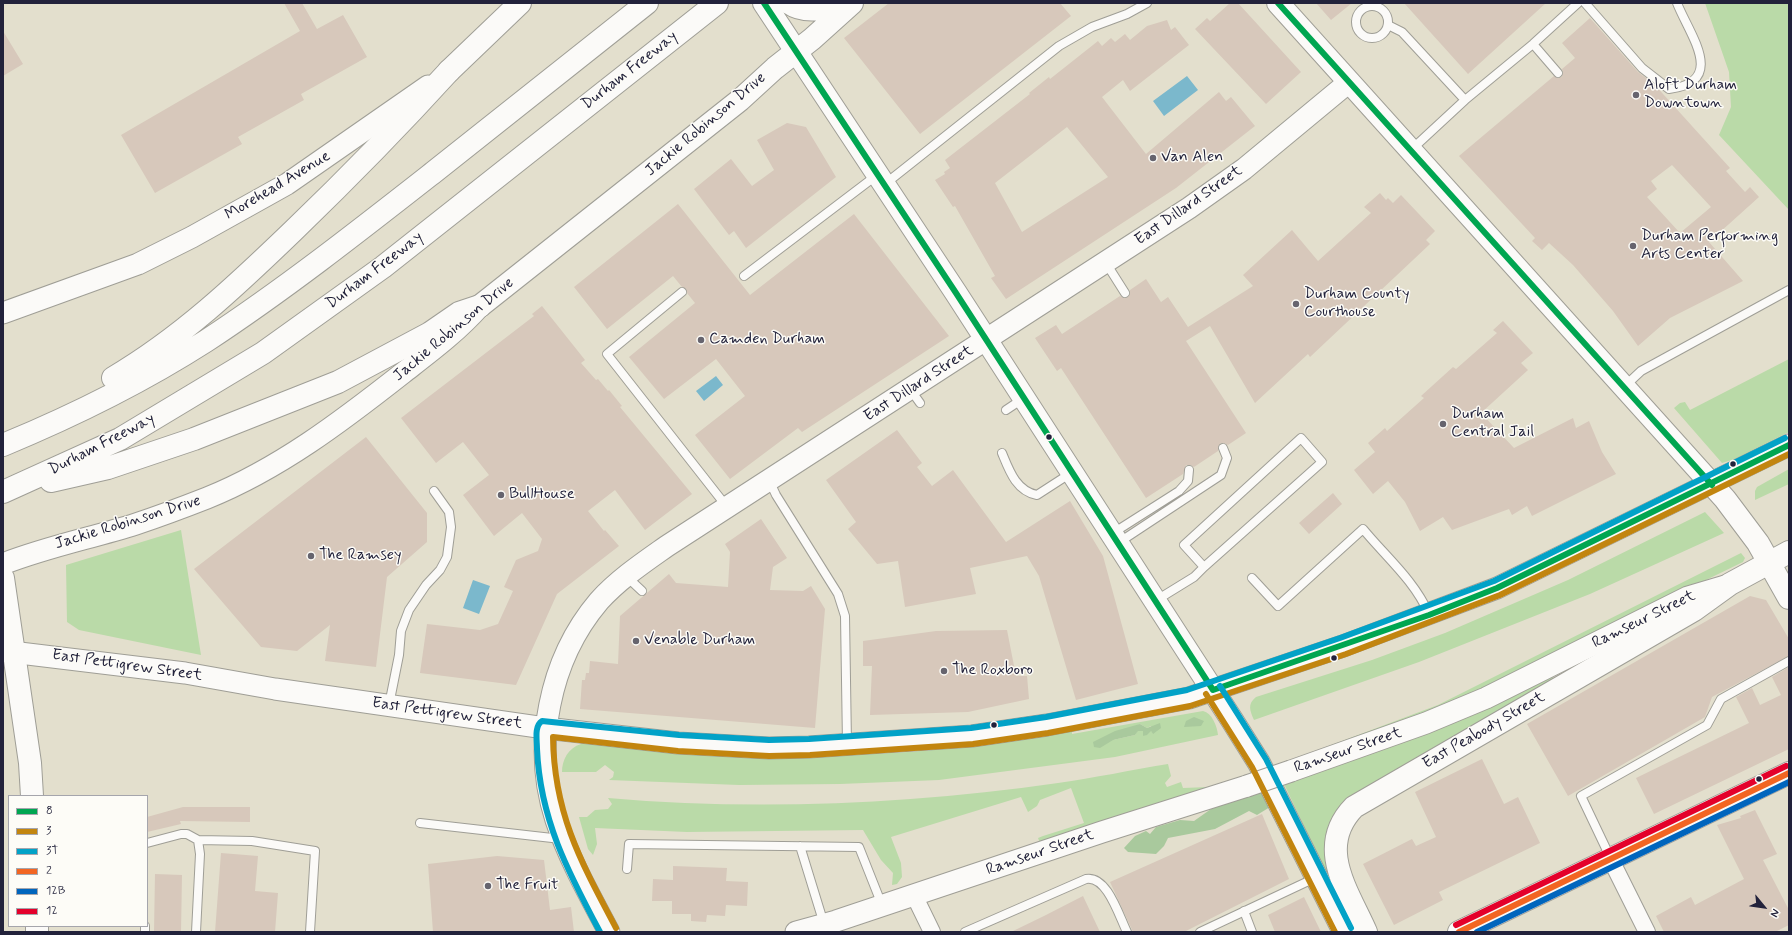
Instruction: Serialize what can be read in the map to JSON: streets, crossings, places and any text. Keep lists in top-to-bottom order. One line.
{"streets":{"main road":["Durham Freeway","Jackie Robinson Drive","Morehead Avenue","Ramseur Street","East Peabody Street"],"street":["East Dillard Street","East Pettigrew Street"]},"crossings":[["East Dillard Street","East Pettigrew Street"],["Ramseur Street","East Peabody Street"]],"places":["Aloft Durham Downtown","Van Alen","Durham Performing Arts Center","Durham County Courthouse","Camden Durham","Durham Central Jail","BullHouse","The Ramsey","Venable Durham","The Roxboro","The Fruit"],"lines":["transit line 8","transit line 3T","transit line 3","transit line 12","transit line 2","transit line 12B"],"legend":["8","3","3T","2","12B","12"],"north":"bottom right"}
